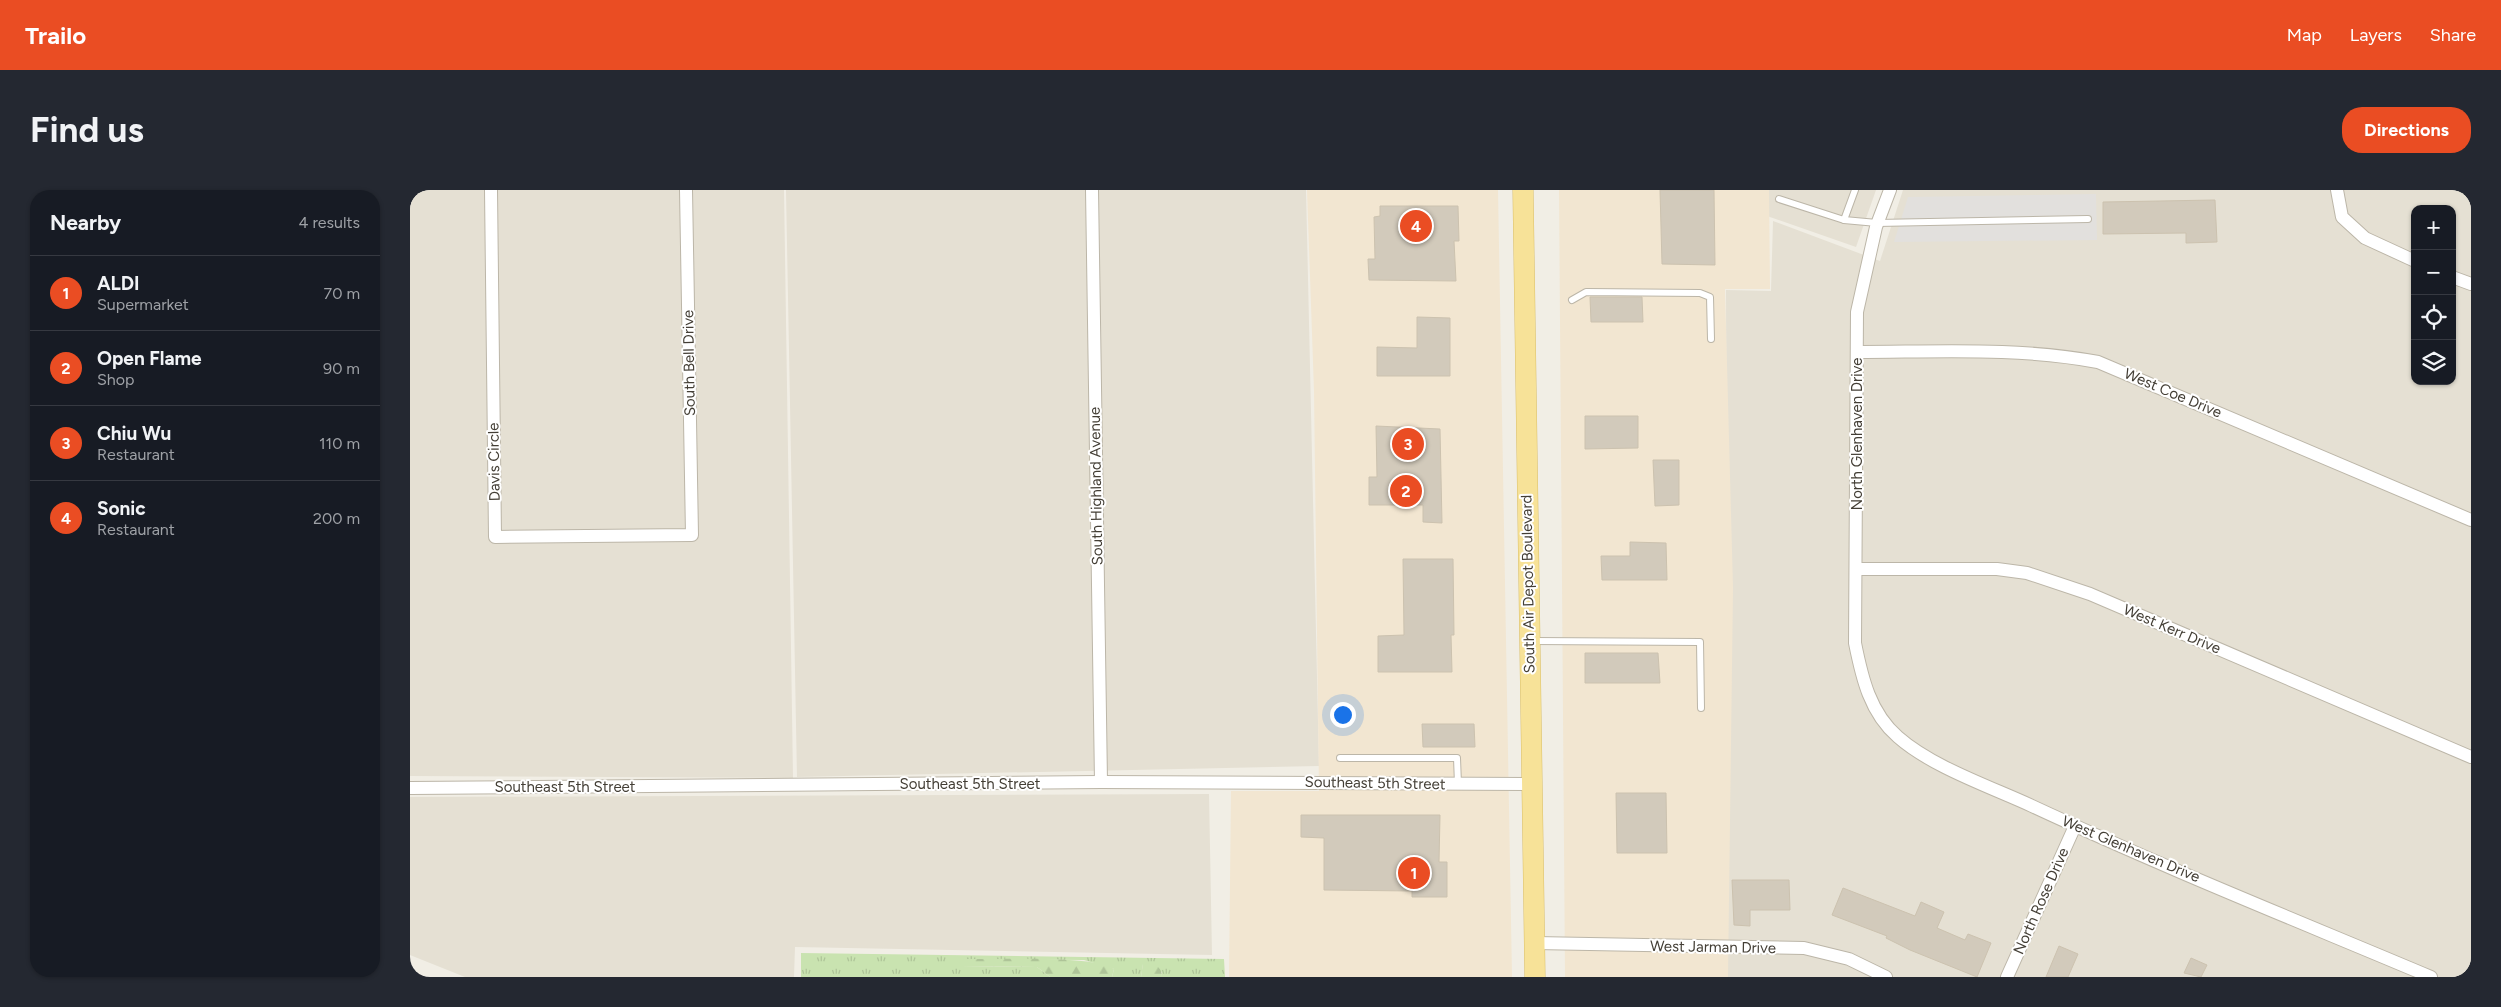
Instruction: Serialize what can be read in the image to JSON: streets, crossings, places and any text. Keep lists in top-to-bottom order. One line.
{"streets":{"main road":["South Air Depot Boulevard"],"street":["South Bell Drive","West Coe Drive","North Glenhaven Drive","Davis Circle","South Highland Avenue","West Kerr Drive","Southeast 5th Street","West Glenhaven Drive","North Rose Drive","West Jarman Drive"]},"crossings":[["South Bell Drive","Davis Circle"],["West Coe Drive","North Glenhaven Drive"],["North Glenhaven Drive","West Kerr Drive"],["North Glenhaven Drive","West Glenhaven Drive"],["South Highland Avenue","Southeast 5th Street"],["South Air Depot Boulevard","Southeast 5th Street"],["South Air Depot Boulevard","West Jarman Drive"],["West Glenhaven Drive","North Rose Drive"]],"page":{"header":"Trailo","nav":["Map","Layers","Share"],"buttons":"Directions","title":"Find us","heading":["Nearby","4 results"],"map_buttons":["+","−"],"pins":["4","3","2","1"],"list":[{"mark":"1","name":"ALDI","note":"Supermarket","value":"70 m"},{"mark":"2","name":"Open Flame","note":"Shop","value":"90 m"},{"mark":"3","name":"Chiu Wu","note":"Restaurant","value":"110 m"},{"mark":"4","name":"Sonic","note":"Restaurant","value":"200 m"}]}}
